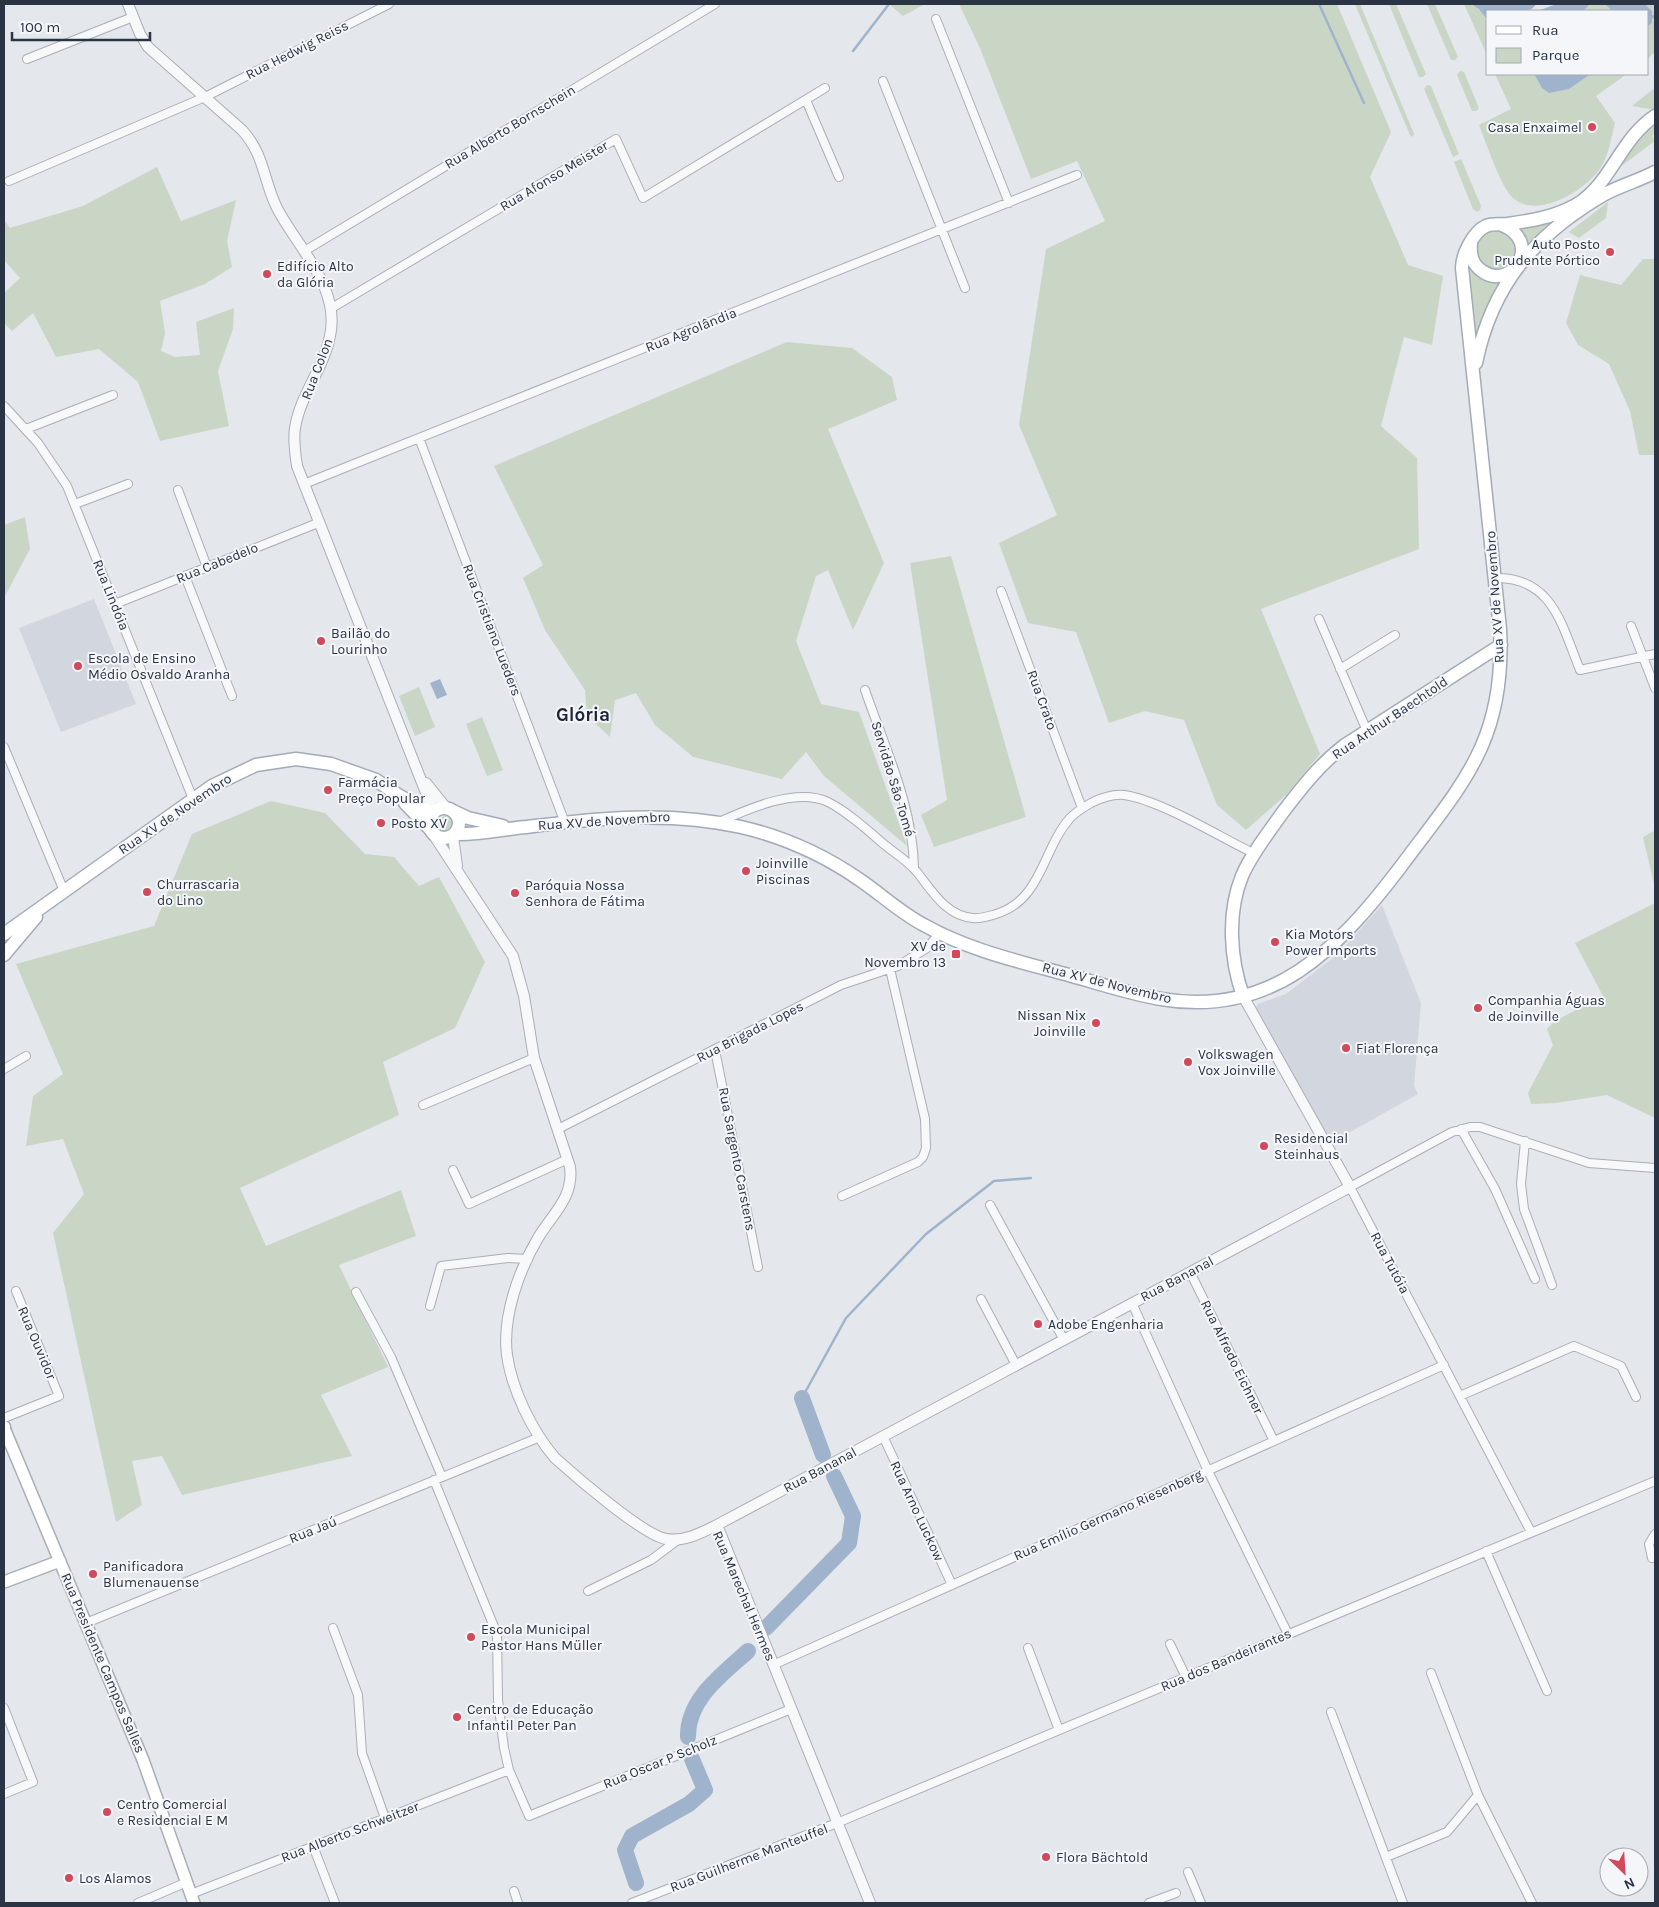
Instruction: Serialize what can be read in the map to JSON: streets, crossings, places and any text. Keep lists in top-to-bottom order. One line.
{"streets":{"main road":["Rua XV de Novembro","Rua Arthur Baechtold","Rua Presidente Campos Salles"],"street":["Rua Hedwig Reiss","Rua Alberto Bornschein","Rua Afonso Meister","Rua Agrolândia","Rua Colon","Rua Cabedelo","Rua Lindóia","Rua Cristiano Lueders","Rua Crato","Servidão São Tomé","Rua Brigada Lopes","Rua Sargento Carstens","Rua Tutóia","Rua Bananal","Rua Ouvidor","Rua Alfredo Eichner","Rua Arno Luckow","Rua Emílio Germano Riesenberg","Rua Jaú","Rua Marechal Hermes","Rua dos Bandeirantes","Rua Oscar P Scholz","Rua Alberto Schweitzer","Rua Guilherme Manteuffel"]},"crossings":[["Rua Hedwig Reiss","Rua Colon"],["Rua Alberto Bornschein","Rua Colon"],["Rua Afonso Meister","Rua Colon"],["Rua Agrolândia","Rua Colon"],["Rua Agrolândia","Rua Cristiano Lueders"],["Rua Colon","Rua Cabedelo"],["Rua Colon","Rua XV de Novembro"],["Rua Colon","Rua Marechal Hermes"],["Rua Cabedelo","Rua Lindóia"],["Rua Lindóia","Rua XV de Novembro"],["Rua XV de Novembro","Rua Cristiano Lueders"],["Rua XV de Novembro","Rua Arthur Baechtold"],["Rua XV de Novembro","Rua Brigada Lopes"],["Rua XV de Novembro","Rua Tutóia"],["Rua XV de Novembro","Rua Marechal Hermes"],["Rua Arthur Baechtold","Rua Tutóia"],["Rua Brigada Lopes","Rua Sargento Carstens"],["Rua Brigada Lopes","Rua Marechal Hermes"],["Rua Tutóia","Rua Bananal"],["Rua Tutóia","Rua Emílio Germano Riesenberg"],["Rua Tutóia","Rua dos Bandeirantes"],["Rua Bananal","Rua Alfredo Eichner"],["Rua Bananal","Rua Arno Luckow"],["Rua Bananal","Rua Marechal Hermes"],["Rua Alfredo Eichner","Rua Emílio Germano Riesenberg"],["Rua Arno Luckow","Rua Emílio Germano Riesenberg"],["Rua Emílio Germano Riesenberg","Rua Marechal Hermes"],["Rua Jaú","Rua Marechal Hermes"],["Rua Jaú","Rua Presidente Campos Salles"],["Rua Marechal Hermes","Rua dos Bandeirantes"],["Rua Marechal Hermes","Rua Oscar P Scholz"],["Rua Marechal Hermes","Rua Guilherme Manteuffel"],["Rua dos Bandeirantes","Rua Guilherme Manteuffel"],["Rua Presidente Campos Salles","Rua Alberto Schweitzer"],["Rua Oscar P Scholz","Rua Alberto Schweitzer"]],"districts":["Glória"],"places":{"other":["Casa Enxaimel","Auto Posto Prudente Pórtico","Edifício Alto da Glória","Bailão do Lourinho","Escola de Ensino Médio Osvaldo Aranha","Farmácia Preço Popular","Posto XV","Joinville Piscinas","Churrascaria do Lino","Paróquia Nossa Senhora de Fátima","Kia Motors Power Imports","Companhia Águas de Joinville","Nissan Nix Joinville","Fiat Florença","Volkswagen Vox Joinville","Residencial Steinhaus","Adobe Engenharia","Panificadora Blumenauense","Escola Municipal Pastor Hans Müller","Centro de Educação Infantil Peter Pan","Centro Comercial e Residencial E M","Flora Bächtold","Los Alamos"],"transit":["XV de Novembro 13"]},"legend":["Rua","Parque"],"scale_bar":"100 m","north":"bottom right"}
